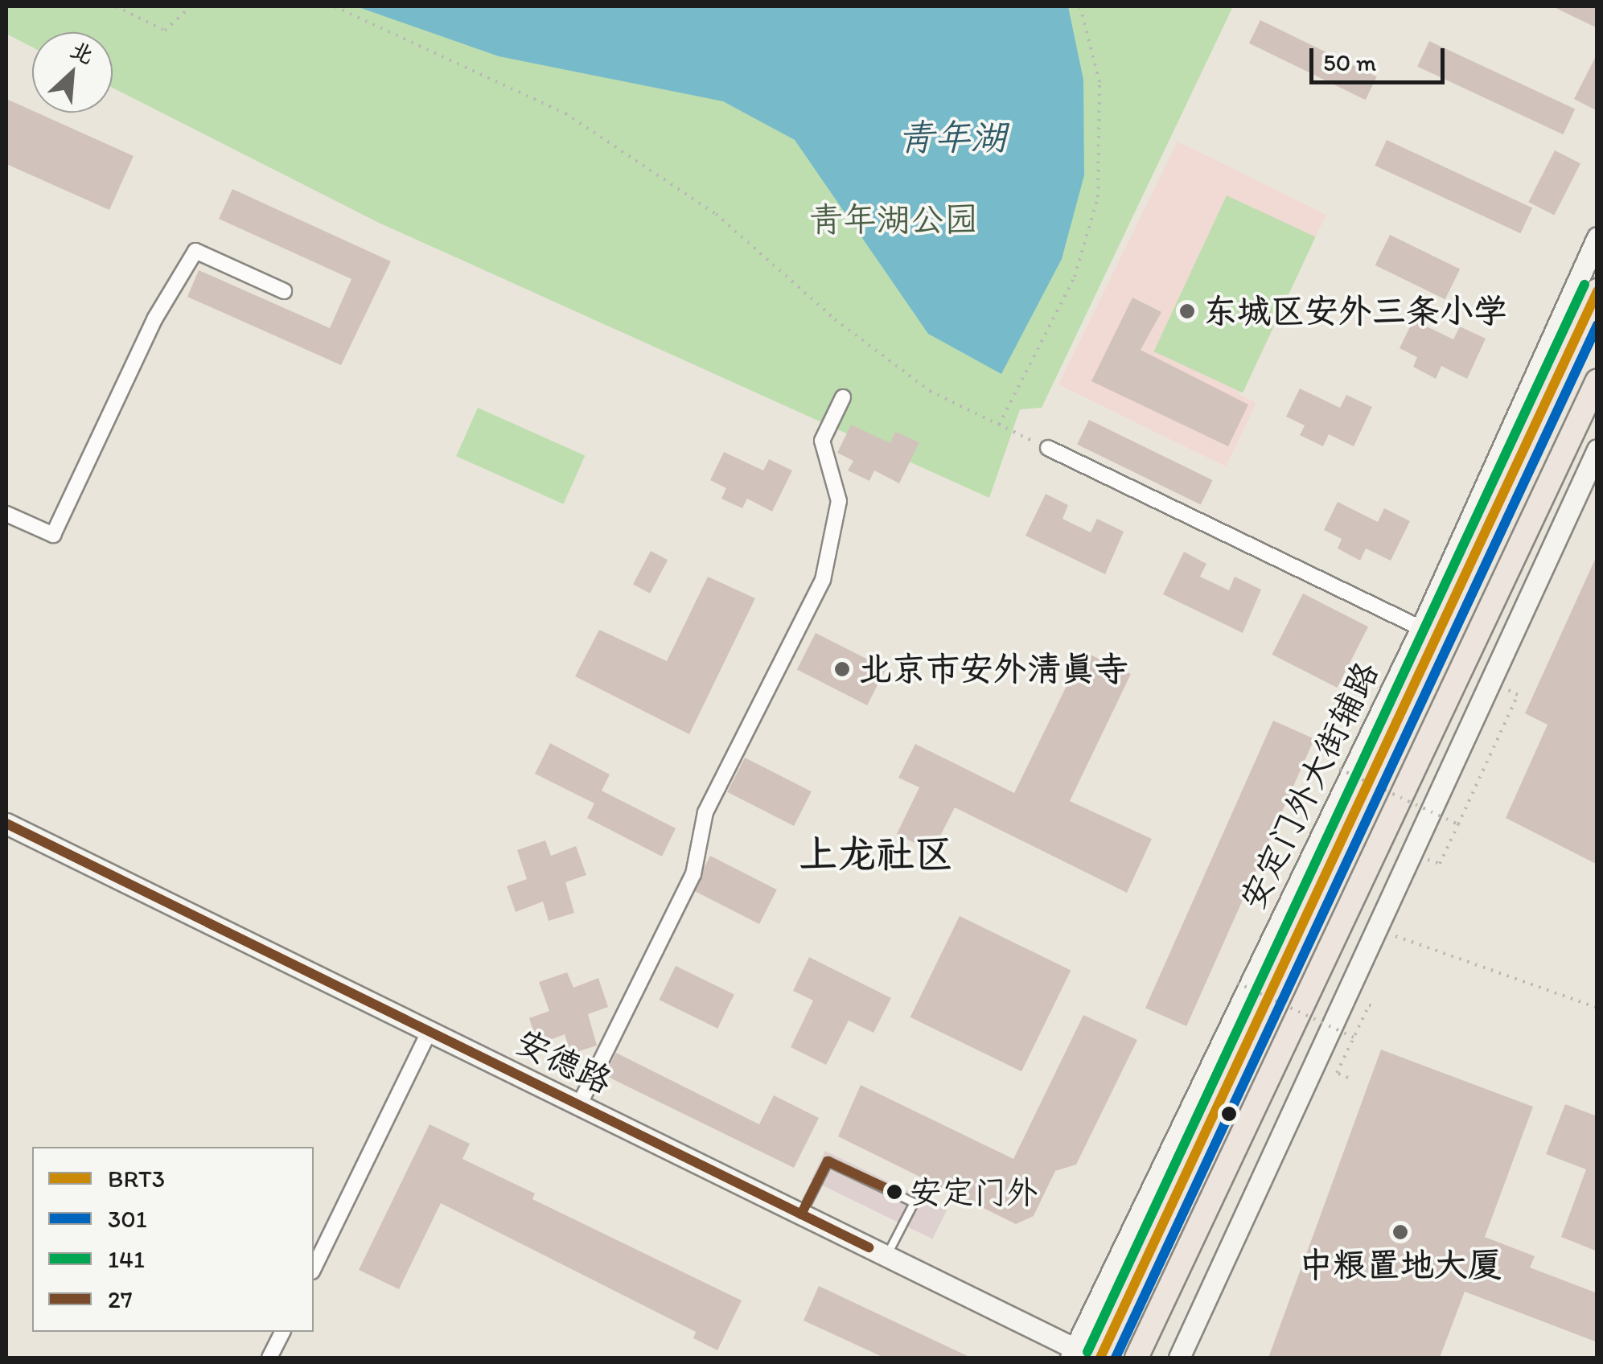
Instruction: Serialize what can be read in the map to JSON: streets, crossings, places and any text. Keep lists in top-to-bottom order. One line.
{"streets":{"street":["安定门外大街辅路","安德路"]},"crossings":[["安定门外大街辅路","安德路"]],"districts":["上龙社区"],"water":["青年湖"],"parks":["青年湖公园"],"places":["东城区安外三条小学","北京市安外清真寺","安定门外","中粮置地大厦"],"lines":["transit line 141","transit line BRT3","transit line 301","transit line 27"],"legend":["BRT3","301","141","27"],"scale_bar":"50 m","north":"top right"}
